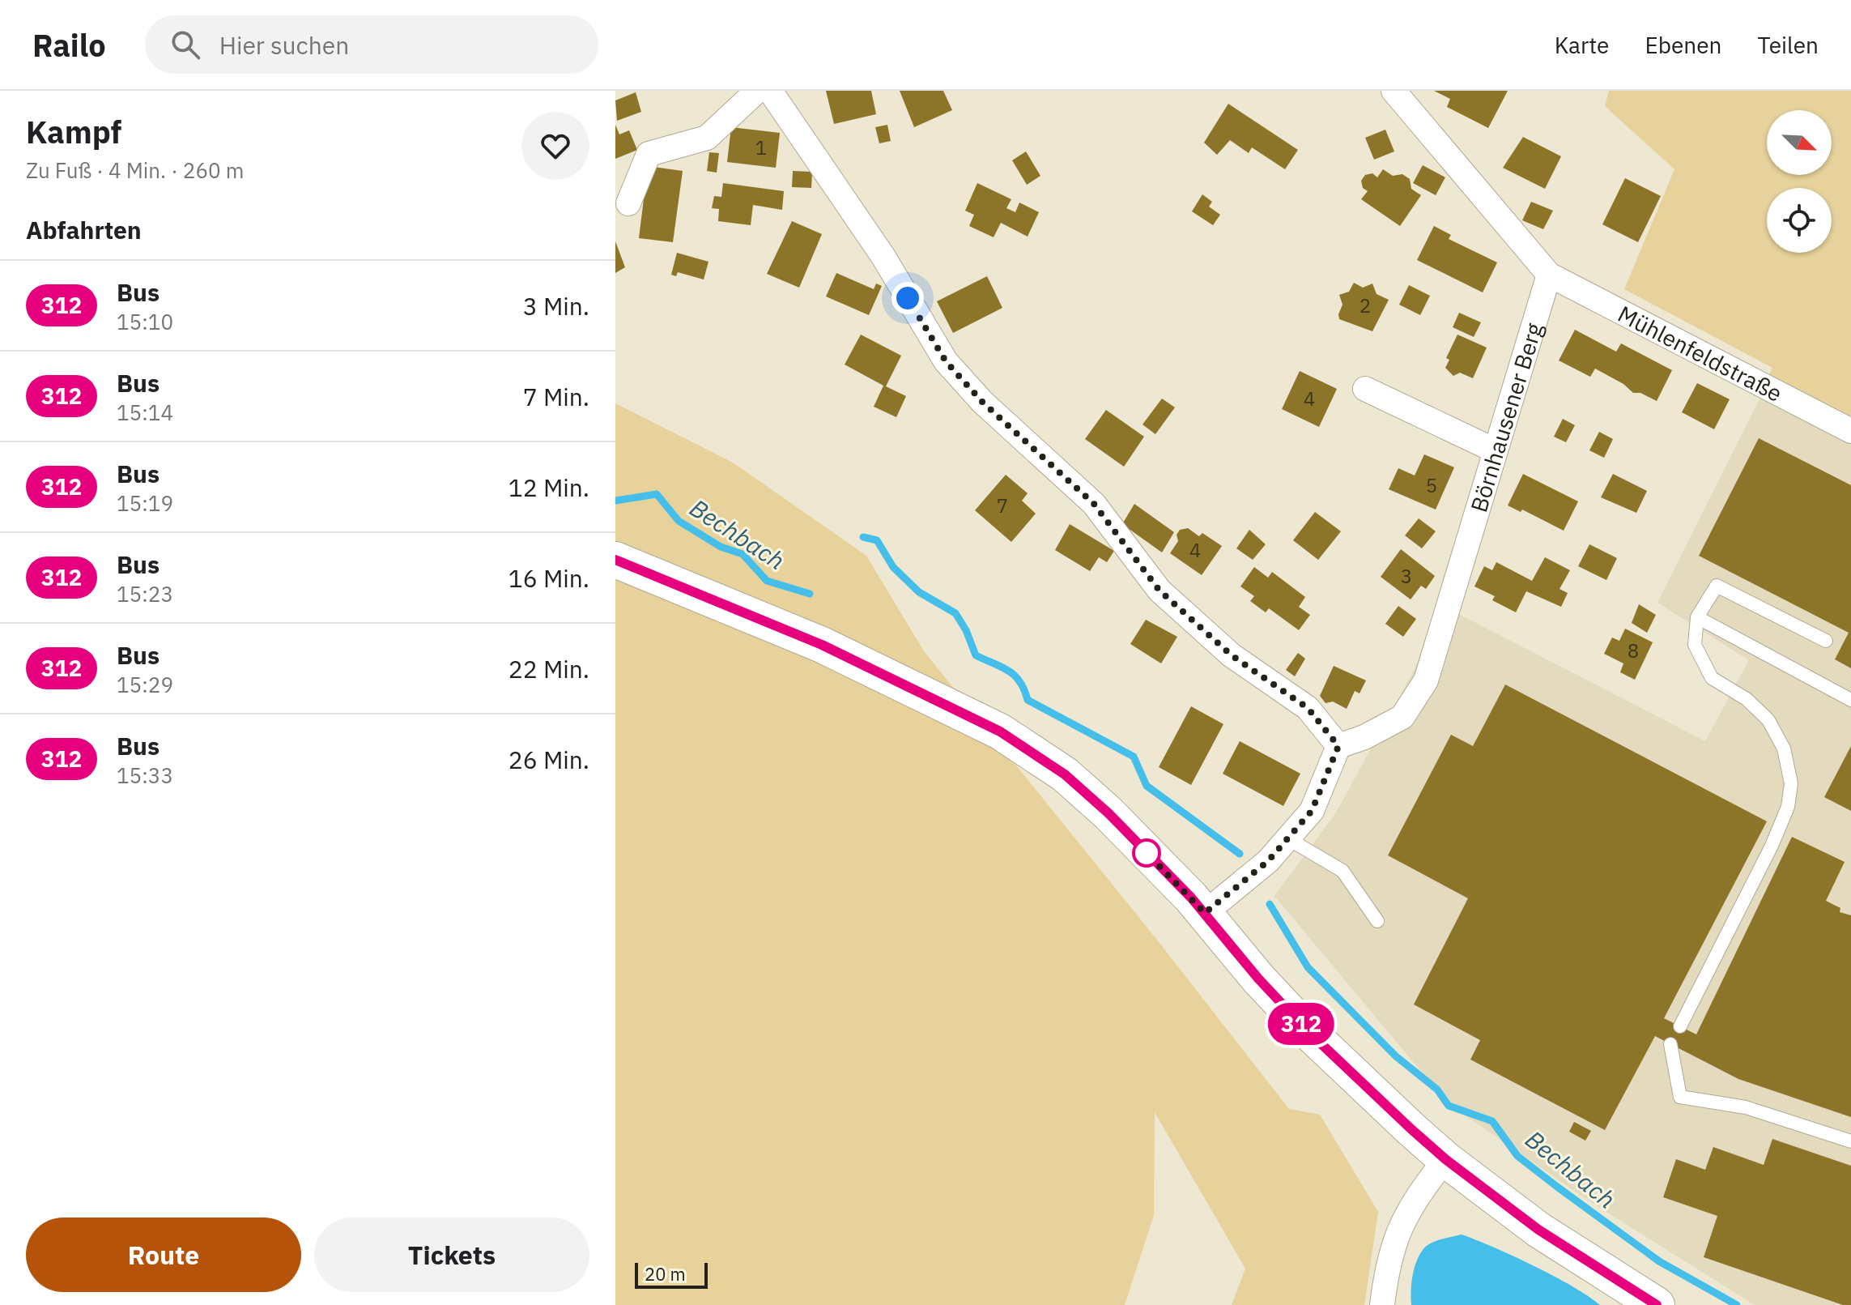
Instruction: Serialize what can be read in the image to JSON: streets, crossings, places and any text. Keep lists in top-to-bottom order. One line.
{"streets":{"street":["Mühlenfeldstraße","Börnhausener Berg"]},"crossings":[["Mühlenfeldstraße","Börnhausener Berg"]],"water":["Bechbach"],"lines":["bus line 312"],"house_numbers":["1","2","4","5","7","4","3","8"],"scale_bar":"20 m","north":"bottom right","page":{"header":"Railo","search":"Hier suchen","nav":["Karte","Ebenen","Teilen"],"heading":[["Kampf","Zu Fuß · 4 Min. · 260 m"],"Abfahrten"],"on_map":"312","list":[{"mark":"312","name":"Bus","note":"15:10","value":"3 Min."},{"mark":"312","name":"Bus","note":"15:14","value":"7 Min."},{"mark":"312","name":"Bus","note":"15:19","value":"12 Min."},{"mark":"312","name":"Bus","note":"15:23","value":"16 Min."},{"mark":"312","name":"Bus","note":"15:29","value":"22 Min."},{"mark":"312","name":"Bus","note":"15:33","value":"26 Min."}],"buttons":["Route","Tickets"],"scale":"20 m"}}
